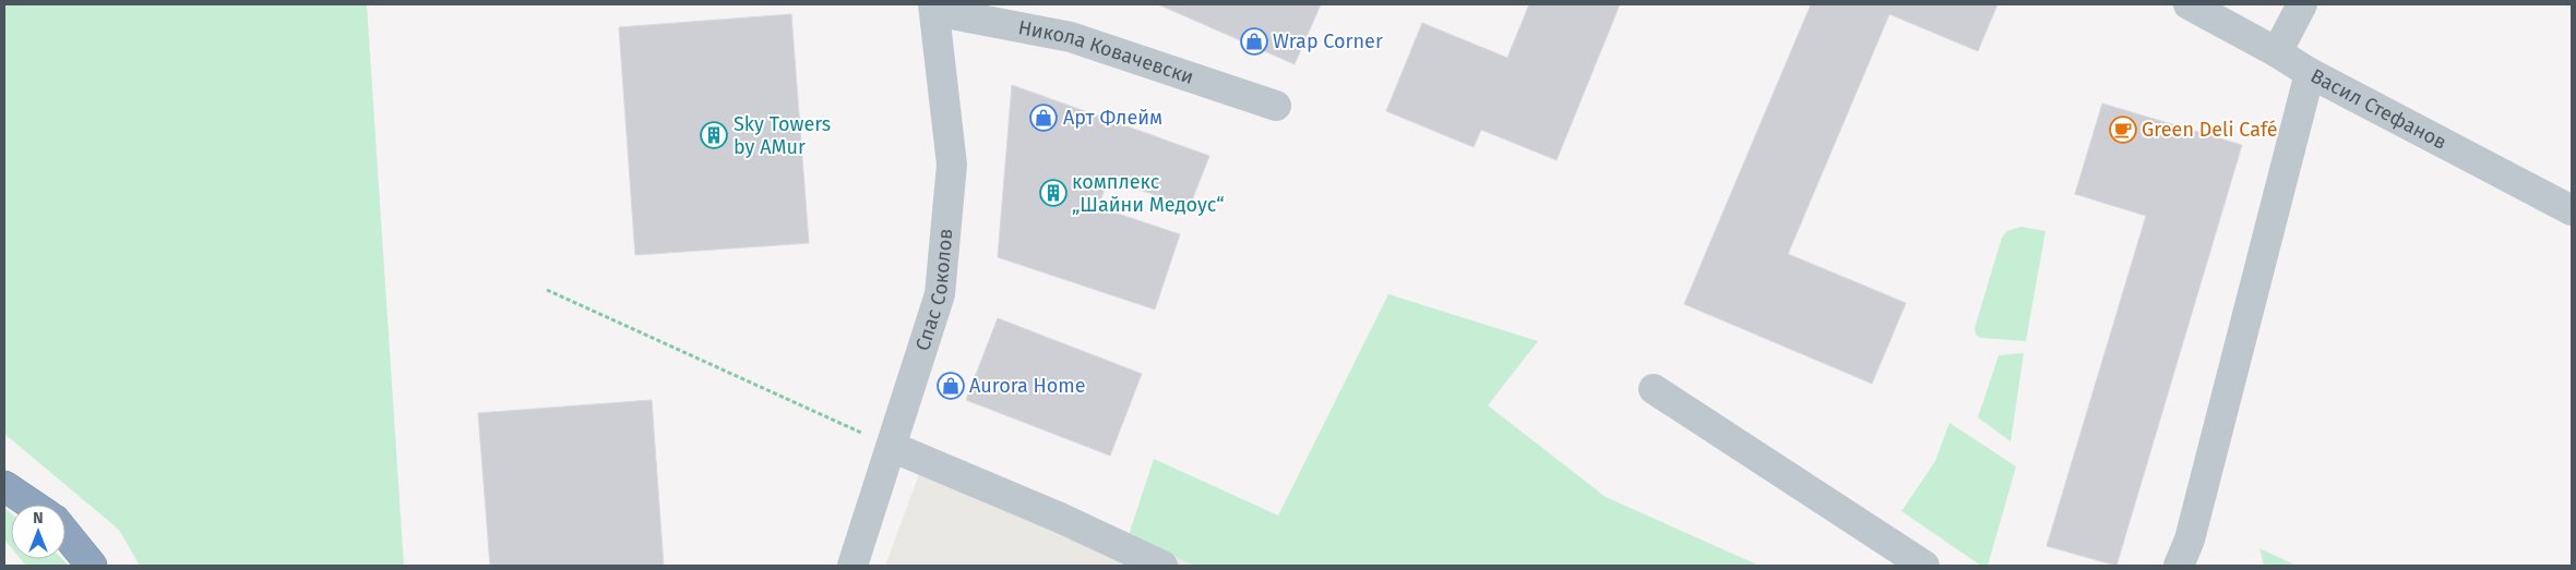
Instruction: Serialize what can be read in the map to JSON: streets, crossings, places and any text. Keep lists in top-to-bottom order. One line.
{"streets":{"street":["Никола Ковачевски","Васил Стефанов","Спас Соколов"]},"crossings":[["Никола Ковачевски","Спас Соколов"]],"places":{"shop":["Wrap Corner","Арт Флейм","Aurora Home"],"cafe":["Green Deli Café"],"building":["Sky Towers by AMur","комплекс „Шайни Медоус“"]},"north":"top"}
